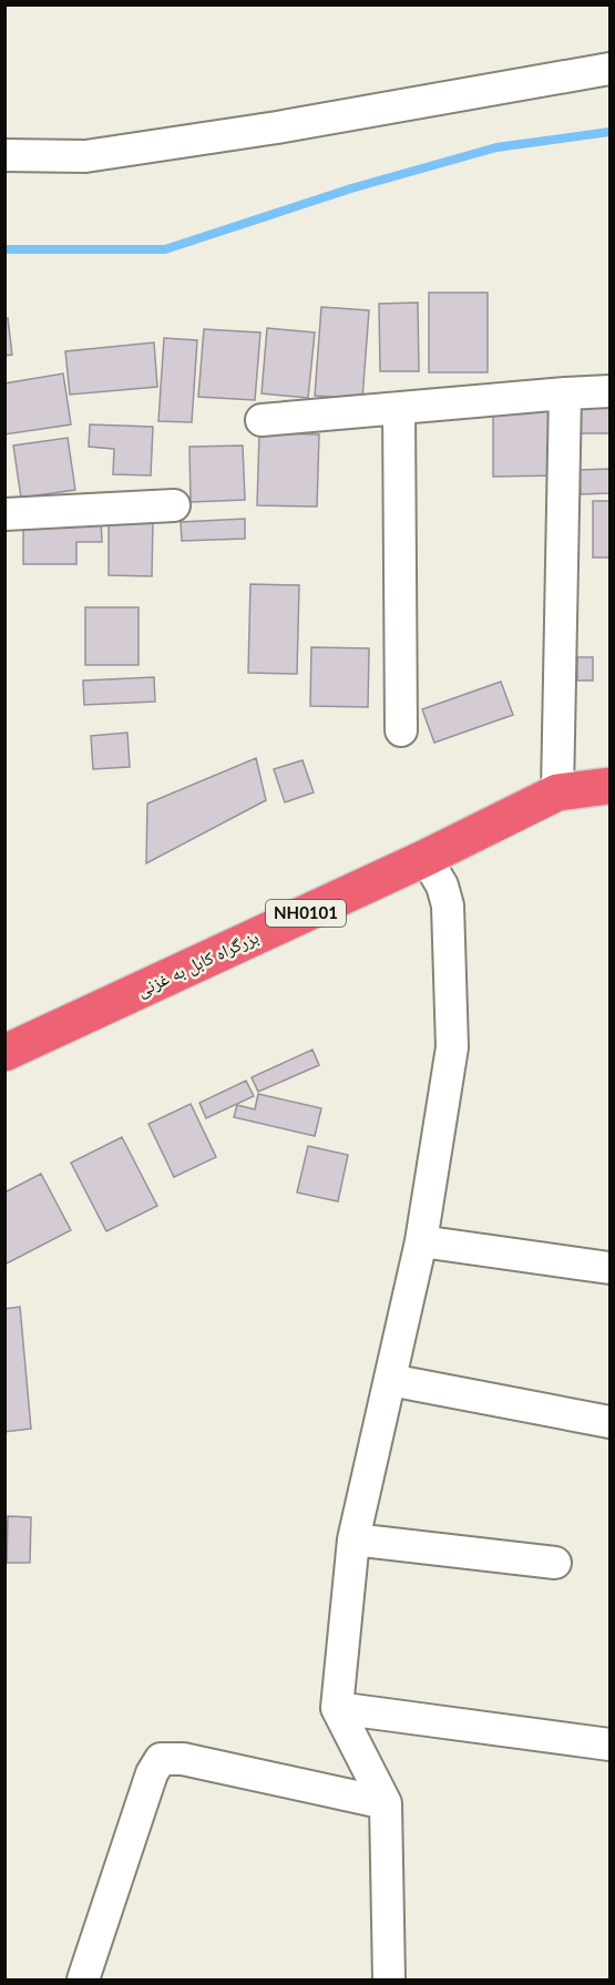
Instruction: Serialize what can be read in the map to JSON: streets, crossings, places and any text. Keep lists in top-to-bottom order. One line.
{"streets":{"highway":["NH0101","بزرگراه کابل به غزنی"]}}
